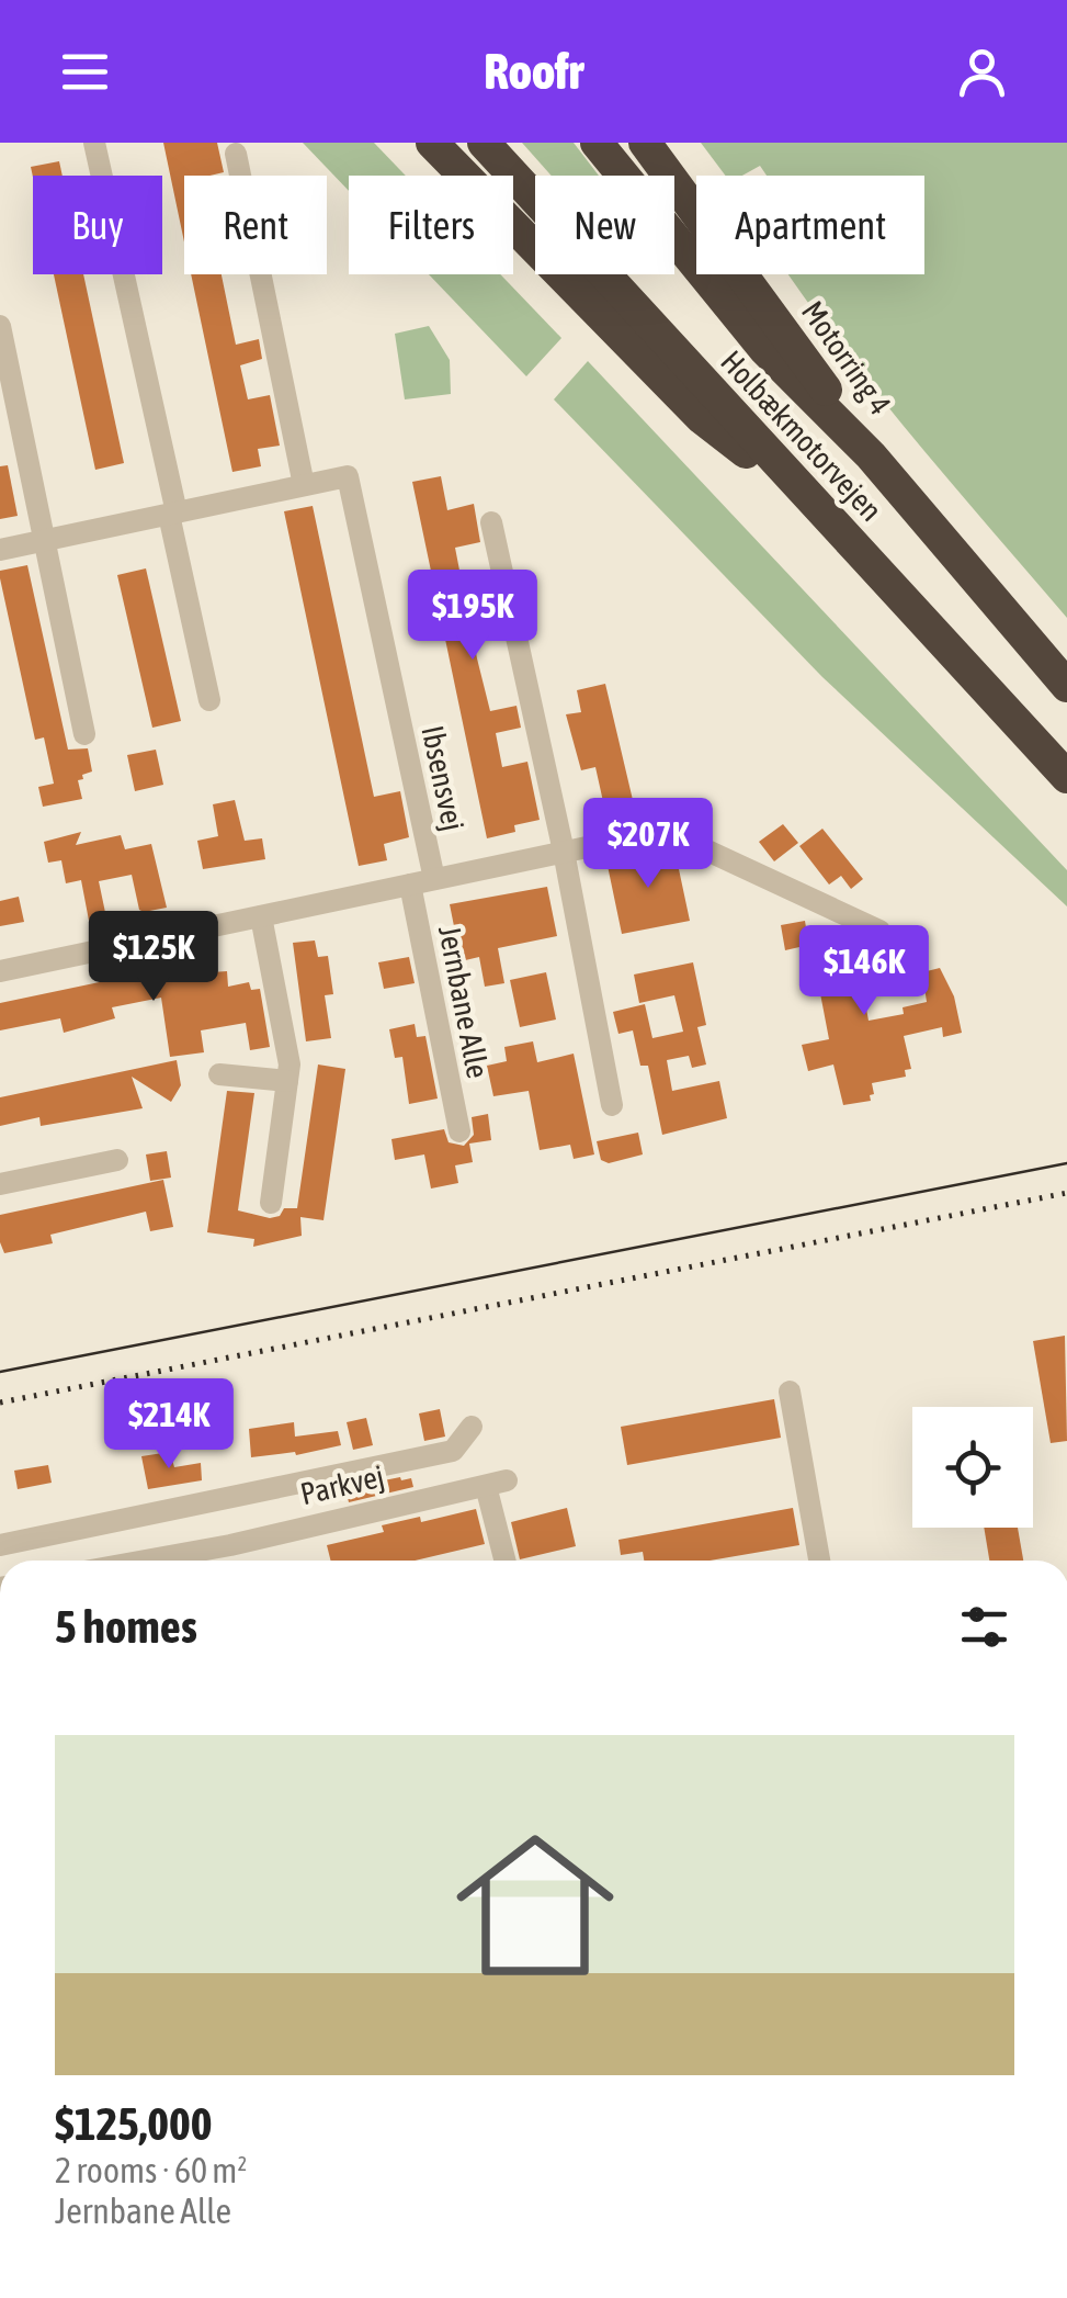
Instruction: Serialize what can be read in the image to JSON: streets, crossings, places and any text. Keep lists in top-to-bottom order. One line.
{"streets":{"highway":["Motorring 4","Holbækmotorvejen"],"street":["Ibsensvej","Jernbane Alle","Parkvej"]},"crossings":[["Motorring 4","Holbækmotorvejen"]],"page":{"header":"Roofr","chip":["Buy","Rent","Filters","New","Apartment"],"price":["$195K","$207K","$125K","$146K","$214K"],"heading":"5 homes","list":[{"name":"$125,000","note":"2 rooms · 60 m² · Jernbane Alle"}]}}
